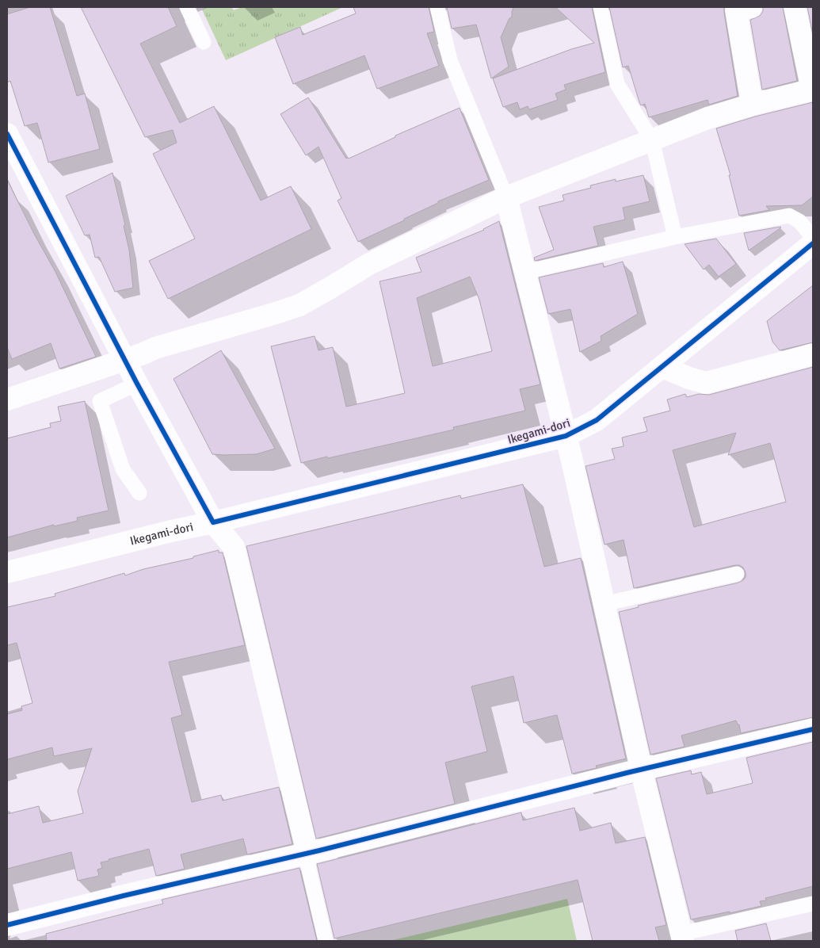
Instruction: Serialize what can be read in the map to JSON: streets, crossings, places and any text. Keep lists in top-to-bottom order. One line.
{"streets":{"street":["Ikegami-dori"]}}
